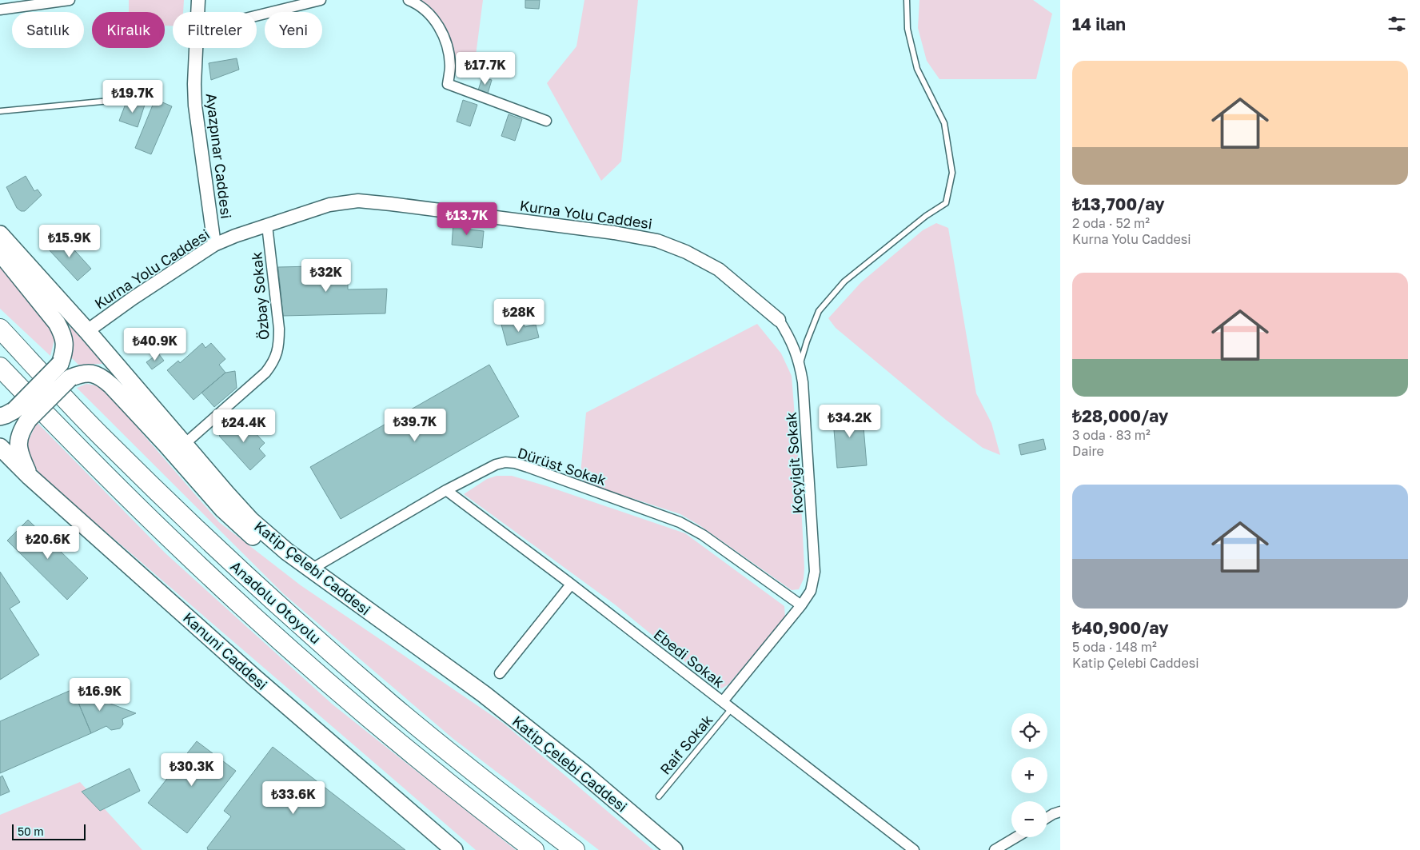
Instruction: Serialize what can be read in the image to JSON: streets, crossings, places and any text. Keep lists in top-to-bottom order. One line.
{"streets":{"highway":["Anadolu Otoyolu"],"main road":["Katip Çelebi Caddesi","Kanuni Caddesi"],"street":["Ayazpınar Caddesi","Kurna Yolu Caddesi","Özbay Sokak","Koçyiğit Sokak","Dürüst Sokak","Ebedi Sokak"],"lane":["Raif Sokak"]},"crossings":[["Ayazpınar Caddesi","Kurna Yolu Caddesi"],["Kurna Yolu Caddesi","Özbay Sokak"],["Kurna Yolu Caddesi","Koçyiğit Sokak"],["Kurna Yolu Caddesi","Katip Çelebi Caddesi"],["Özbay Sokak","Katip Çelebi Caddesi"],["Koçyiğit Sokak","Dürüst Sokak"],["Koçyiğit Sokak","Ebedi Sokak"],["Dürüst Sokak","Katip Çelebi Caddesi"],["Dürüst Sokak","Ebedi Sokak"],["Ebedi Sokak","Raif Sokak"]],"scale_bar":"50 m","page":{"heading":"14 ilan","chip":["Satılık","Kiralık","Filtreler","Yeni"],"list":[{"name":"₺13,700/ay","note":"2 oda · 52 m² · Kurna Yolu Caddesi"},{"name":"₺28,000/ay","note":"3 oda · 83 m² · Daire"},{"name":"₺40,900/ay","note":"5 oda · 148 m² · Katip Çelebi Caddesi"}],"price":["₺17.7K","₺19.7K","₺13.7K","₺15.9K","₺32K","₺28K","₺40.9K","₺34.2K","₺39.7K","₺24.4K","₺20.6K","₺16.9K","₺30.3K","₺33.6K"],"map_buttons":["+","−"],"scale":"50 m"}}
